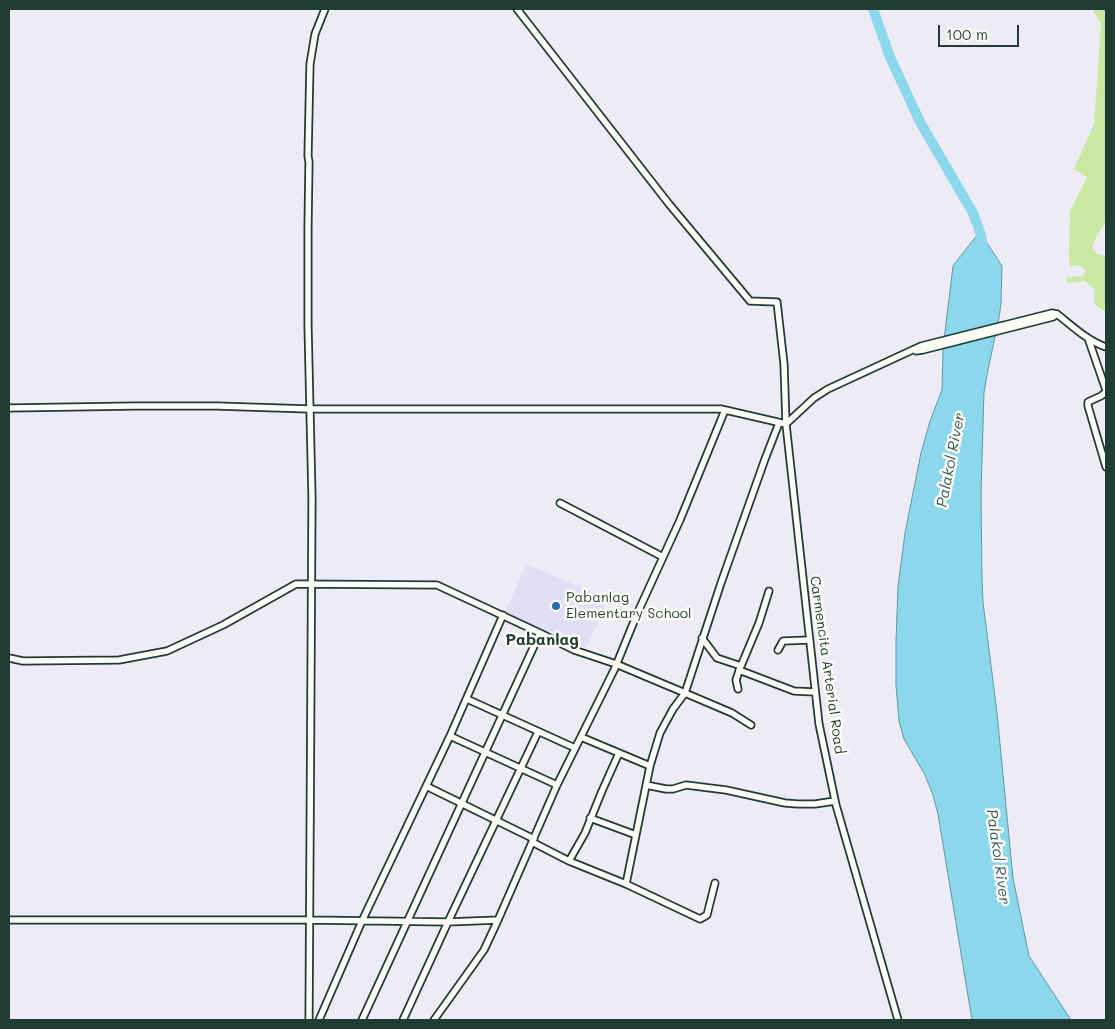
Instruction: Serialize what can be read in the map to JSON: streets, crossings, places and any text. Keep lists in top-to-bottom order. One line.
{"streets":{"street":["Carmencita Arterial Road"]},"districts":["Pabanlag"],"water":["Palakol River"],"places":["Pabanlag Elementary School"],"scale_bar":"100 m"}
